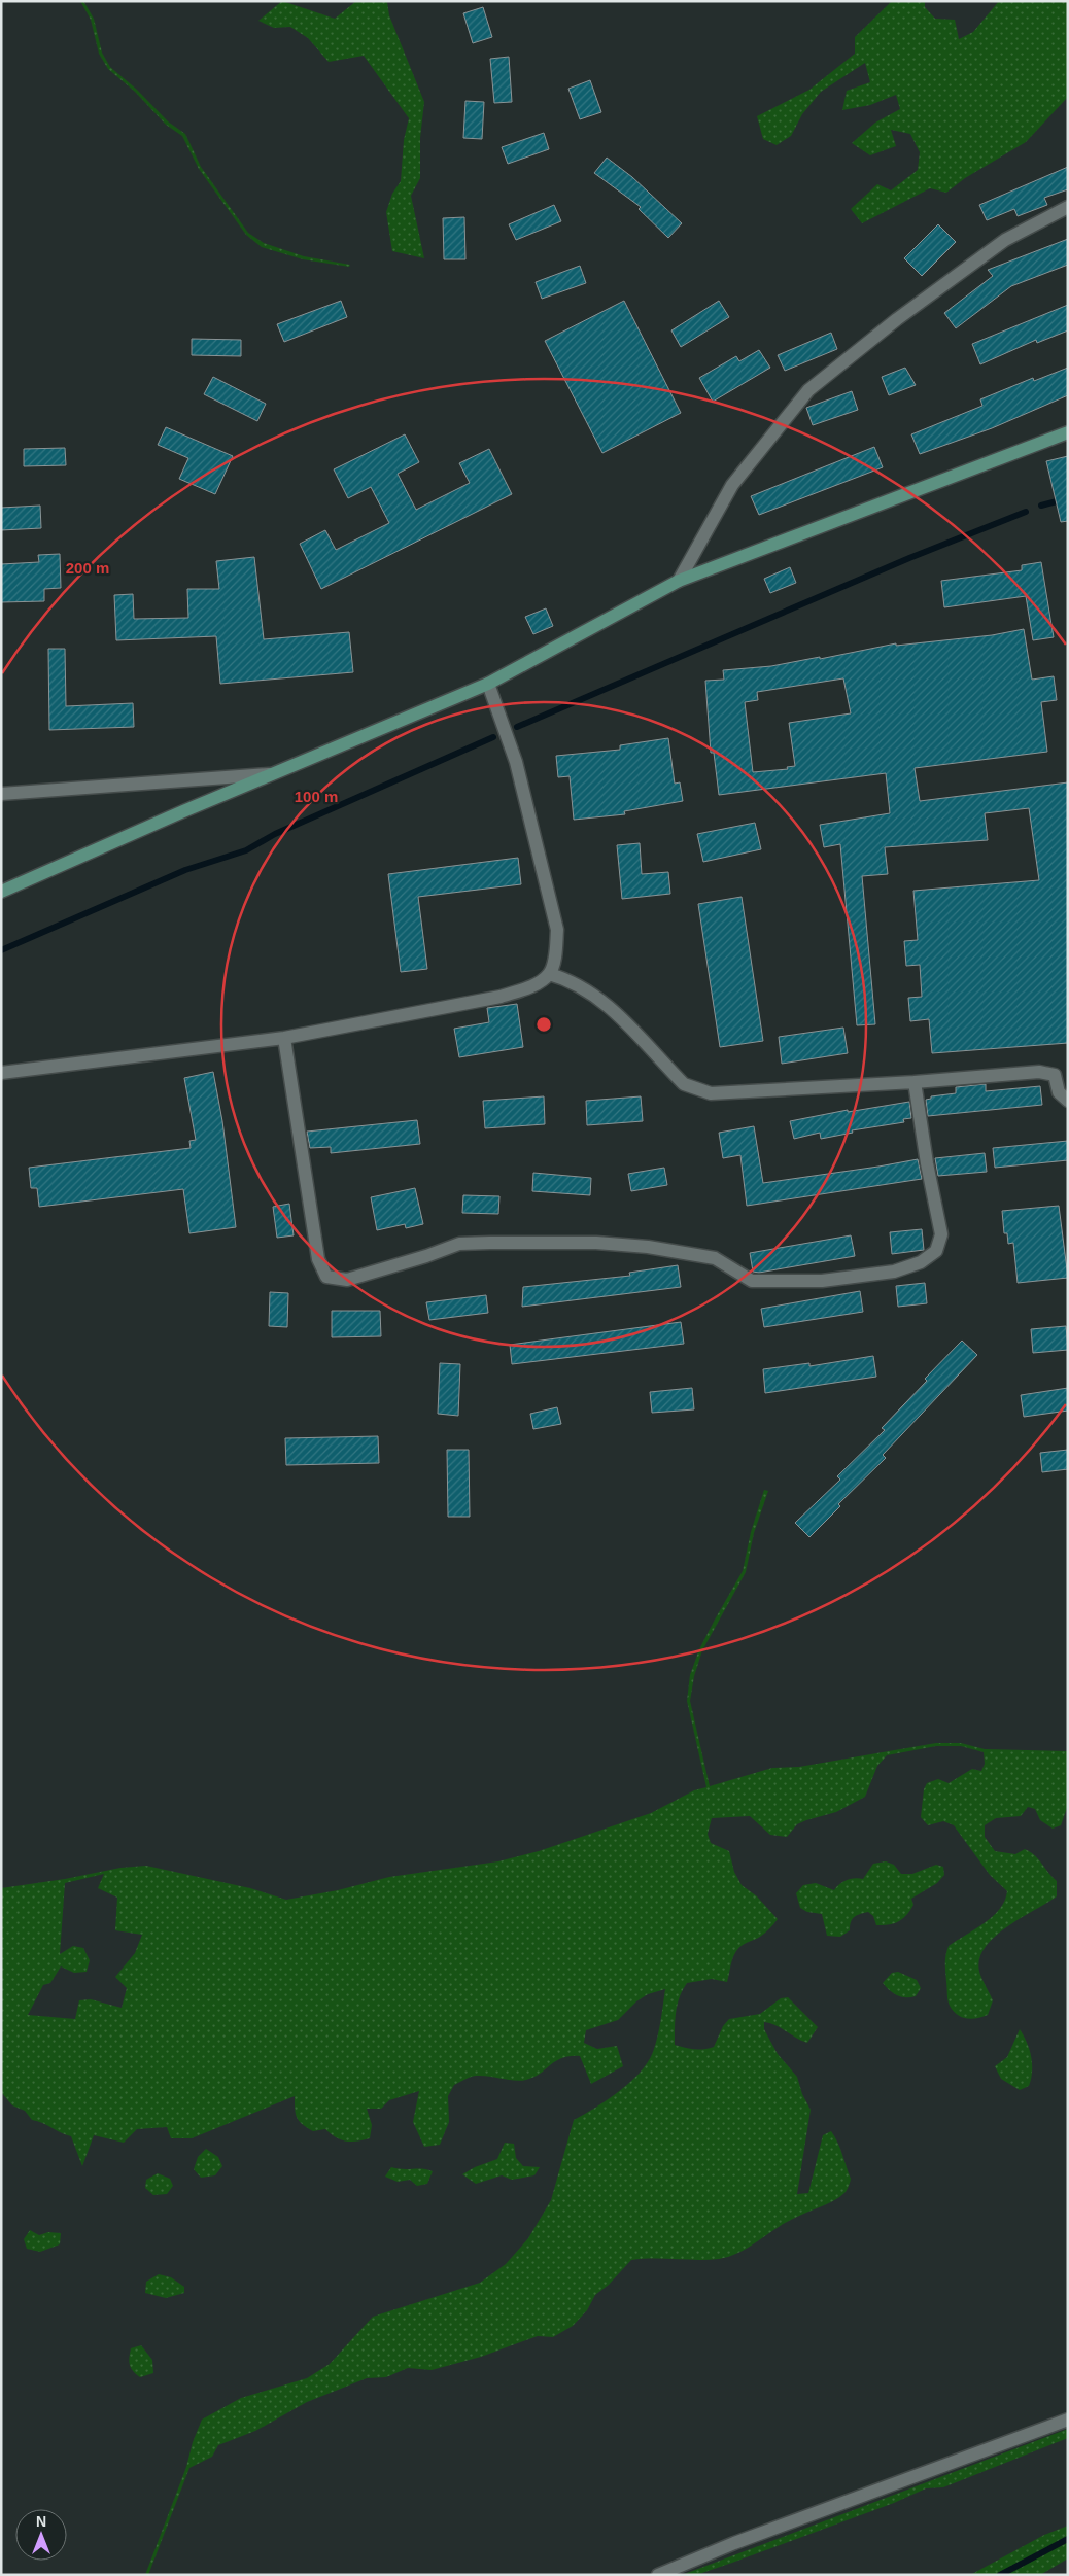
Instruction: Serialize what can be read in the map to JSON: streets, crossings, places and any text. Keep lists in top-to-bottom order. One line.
{"north":"top","rings":["200 m","100 m"]}
